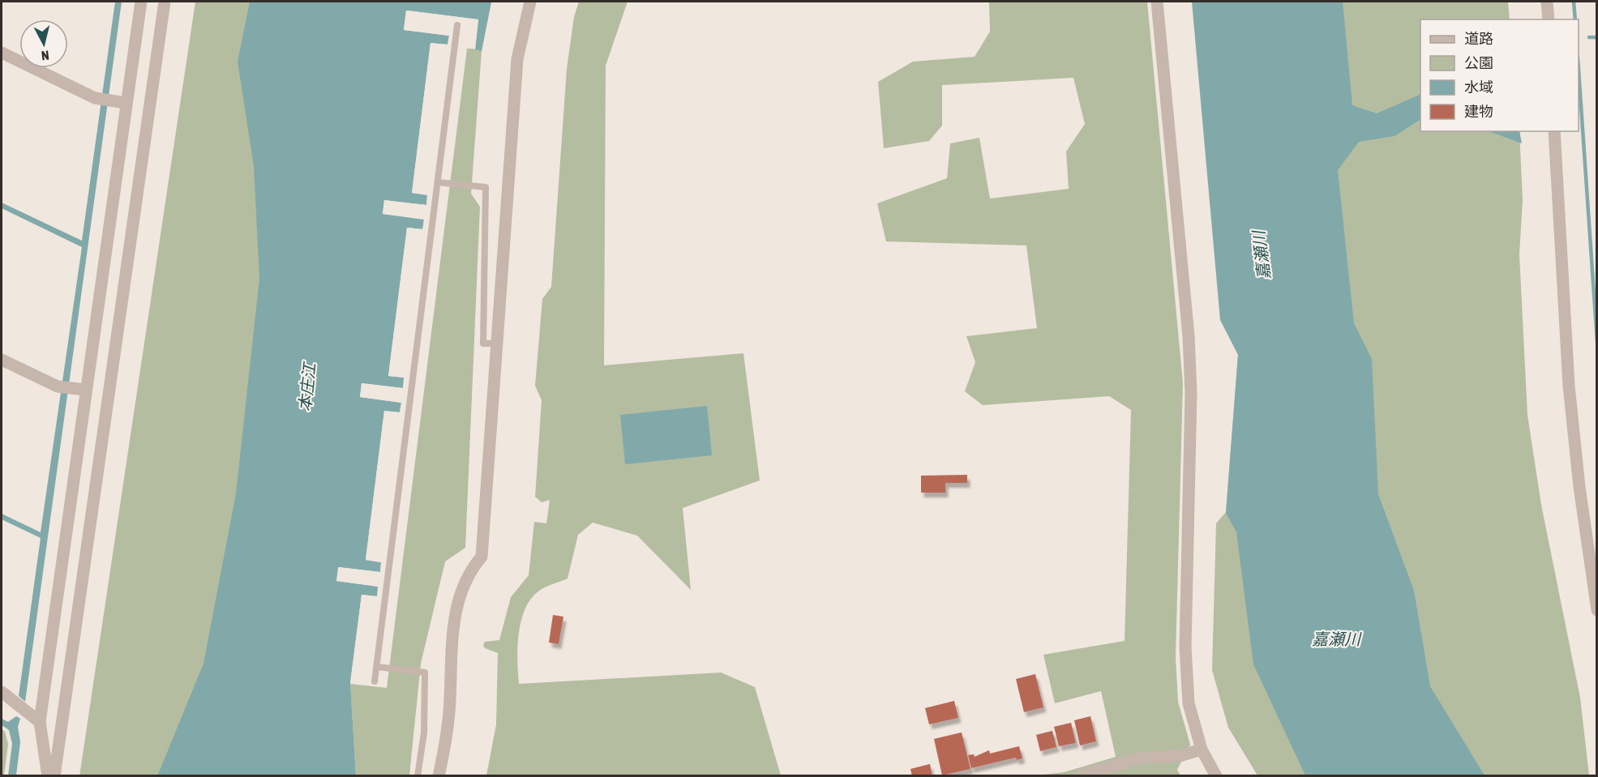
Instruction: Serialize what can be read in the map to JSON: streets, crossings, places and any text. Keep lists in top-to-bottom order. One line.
{"water":["嘉瀬川","本庄江"],"legend":["道路","公園","水域","建物"],"north":"bottom"}
